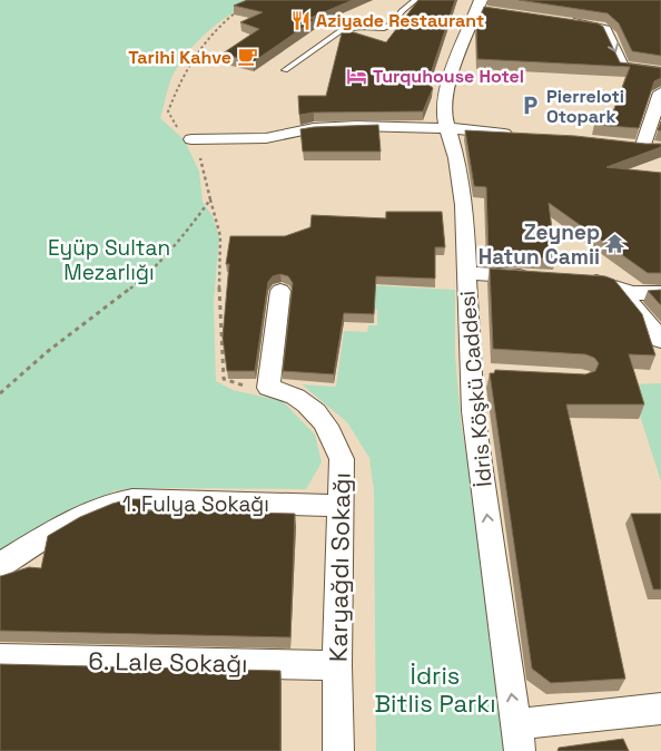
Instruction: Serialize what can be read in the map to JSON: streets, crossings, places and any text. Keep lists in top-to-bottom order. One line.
{"streets":{"street":["İdris Köşkü Caddesi","1. Fulya Sokağı","Karyağdı Sokağı","6. Lale Sokağı"]},"crossings":[["1. Fulya Sokağı","Karyağdı Sokağı"],["Karyağdı Sokağı","6. Lale Sokağı"]],"one_way":["İdris Köşkü Caddesi"],"parks":["Eyüp Sultan Mezarlığı","İdris Bitlis Parkı"],"places":{"restaurant":["Aziyade Restaurant"],"cafe":["Tarihi Kahve"],"hotel":["Turquhouse Hotel"],"parking":["Pierreloti Otopark"],"temple":["Zeynep Hatun Camii"]}}
